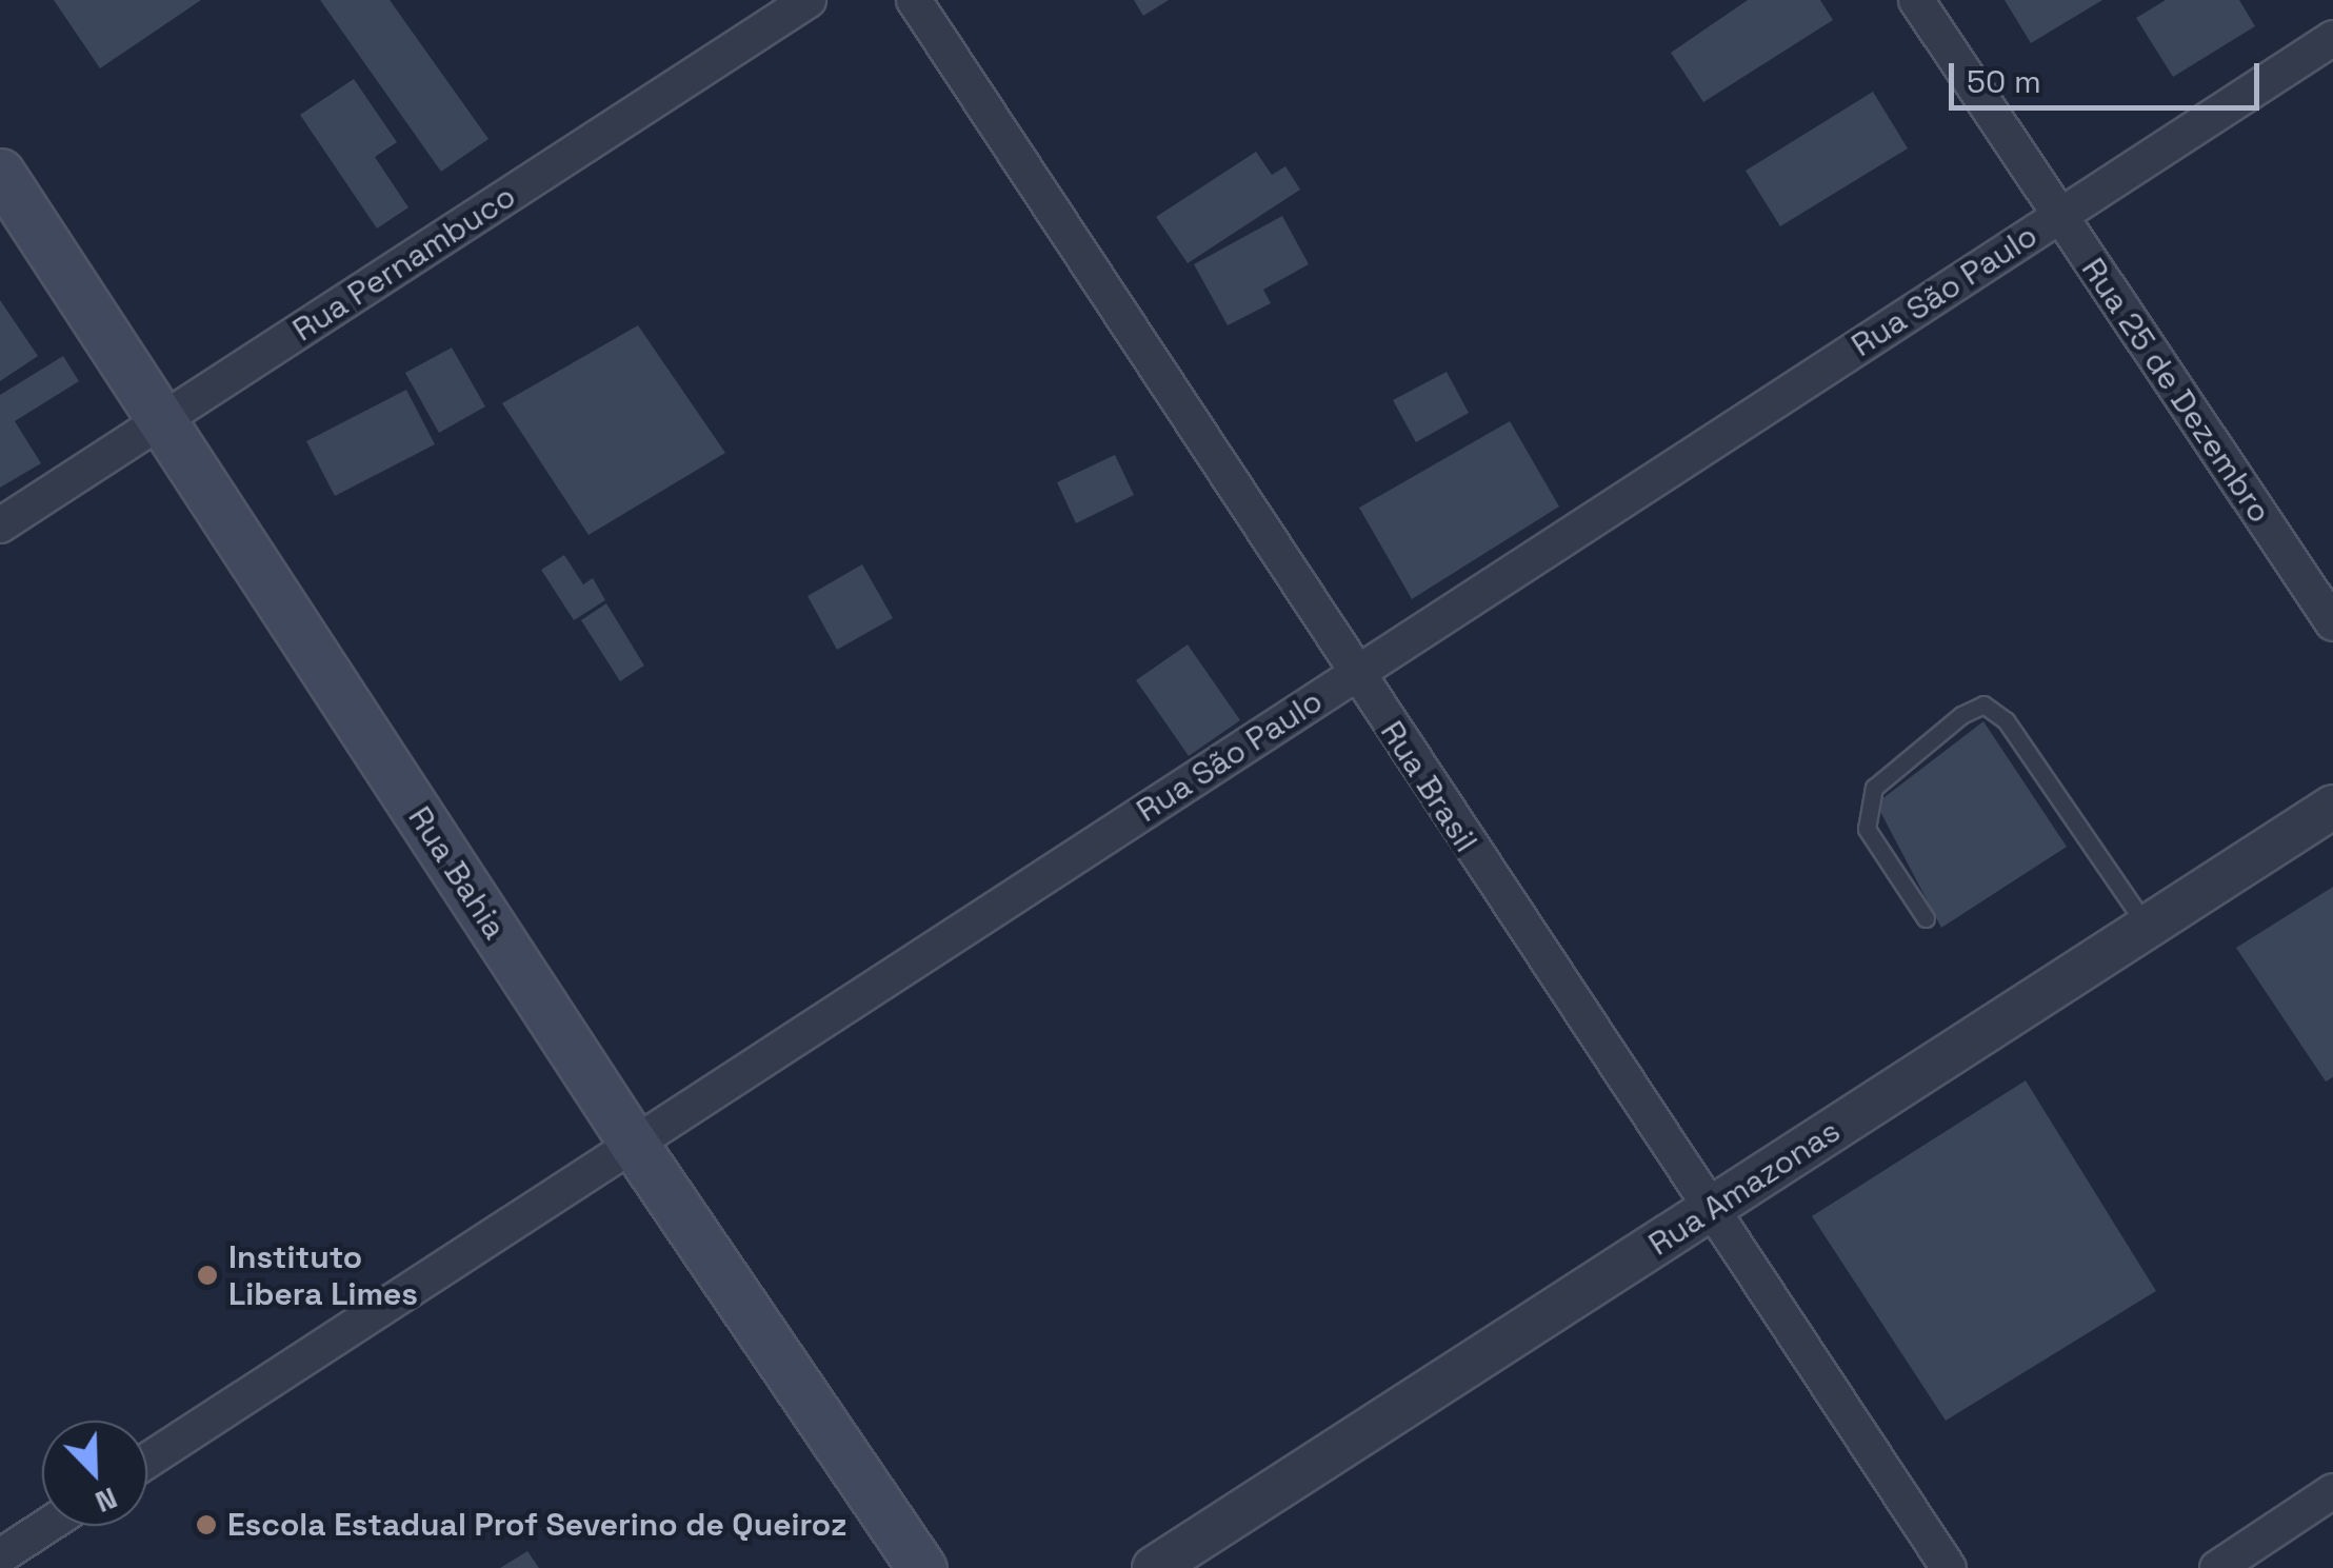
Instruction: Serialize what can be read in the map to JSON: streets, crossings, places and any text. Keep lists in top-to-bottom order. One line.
{"streets":{"main road":["Rua Bahia"],"street":["Rua Pernambuco","Rua São Paulo","Rua 25 de Dezembro","Rua Brasil","Rua Amazonas"]},"crossings":[["Rua Pernambuco","Rua Bahia"],["Rua São Paulo","Rua 25 de Dezembro"],["Rua São Paulo","Rua Brasil"],["Rua São Paulo","Rua Bahia"],["Rua Brasil","Rua Amazonas"]],"places":["Instituto Libera Limes","Escola Estadual Prof Severino de Queiroz"],"scale_bar":"50 m","north":"bottom right"}
